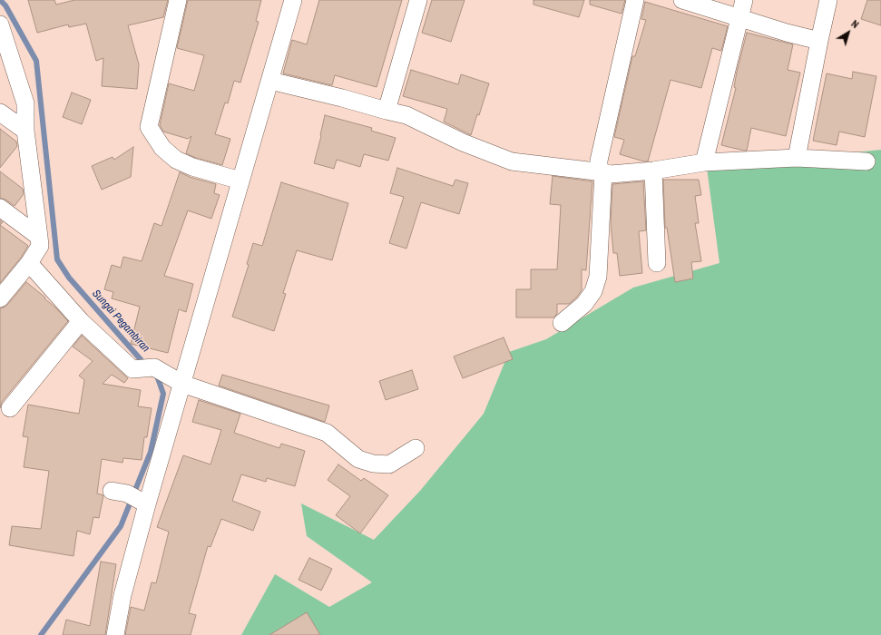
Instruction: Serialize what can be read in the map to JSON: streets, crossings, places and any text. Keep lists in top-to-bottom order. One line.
{"water":["Sungai Pegambiran"],"north":"top right"}
